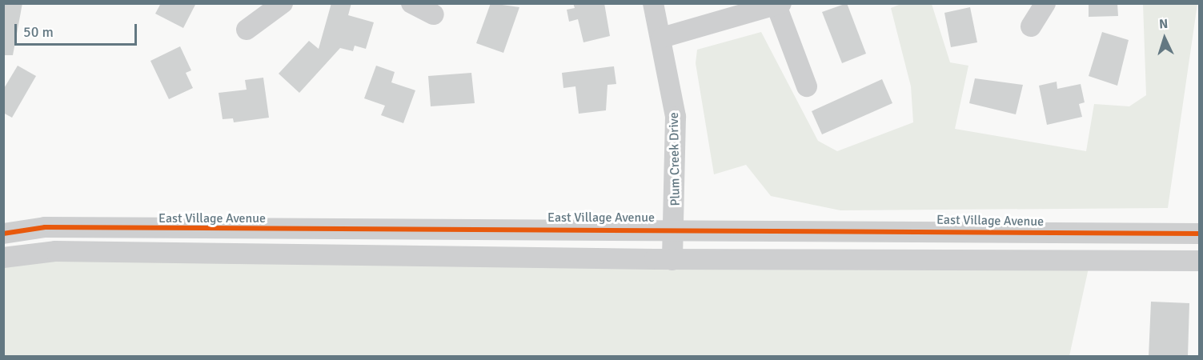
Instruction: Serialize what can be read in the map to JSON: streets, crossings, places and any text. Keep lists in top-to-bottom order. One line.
{"streets":{"street":["Plum Creek Drive","East Village Avenue"]},"crossings":[["Plum Creek Drive","East Village Avenue"]],"scale_bar":"50 m","north":"top"}
